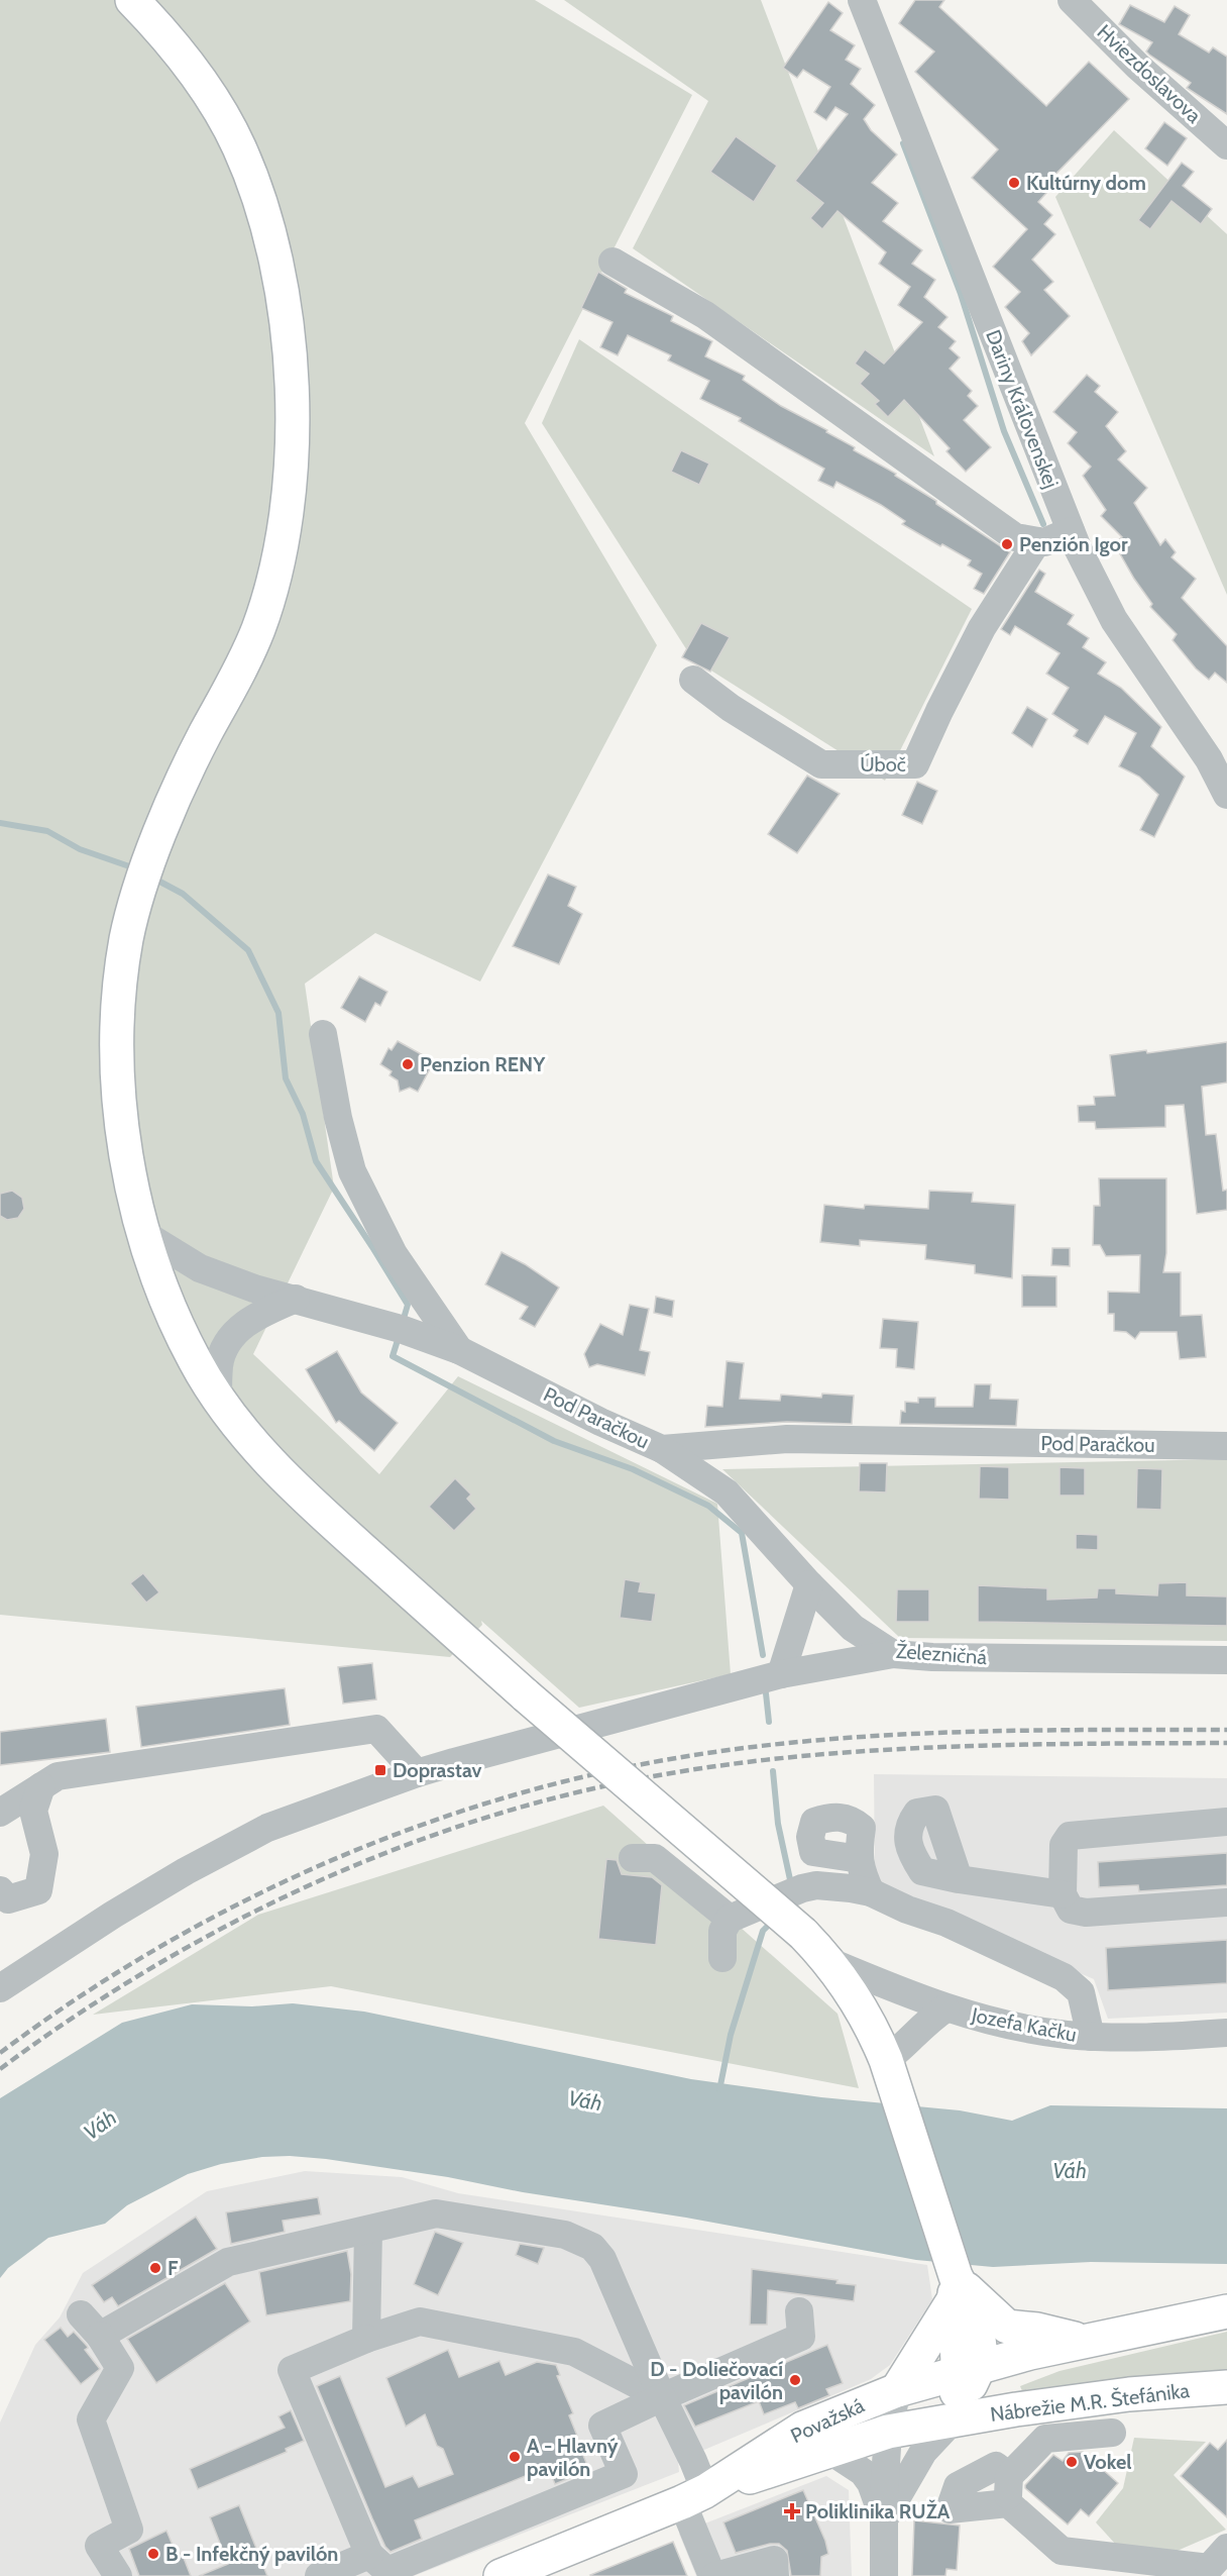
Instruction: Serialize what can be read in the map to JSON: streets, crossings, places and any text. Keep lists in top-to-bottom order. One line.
{"streets":{"main road":["Nábrežie M.R. Štefánika","Považská"],"street":["Hviezdoslavova","Dariny Kráľovenskej","Úboč","Pod Paračkou","Železničná","Jozefa Kačku"]},"crossings":[["Pod Paračkou","Železničná"],["Nábrežie M.R. Štefánika","Považská"]],"water":["Váh"],"places":{"other":["Kultúrny dom","Penzión Igor","Penzion RENY","F","D - Doliečovací pavilón","A - Hlavný pavilón","Vokel","B - Infekčný pavilón"],"transit":["Doprastav"],"health":["Poliklinika RUŽA"]}}
